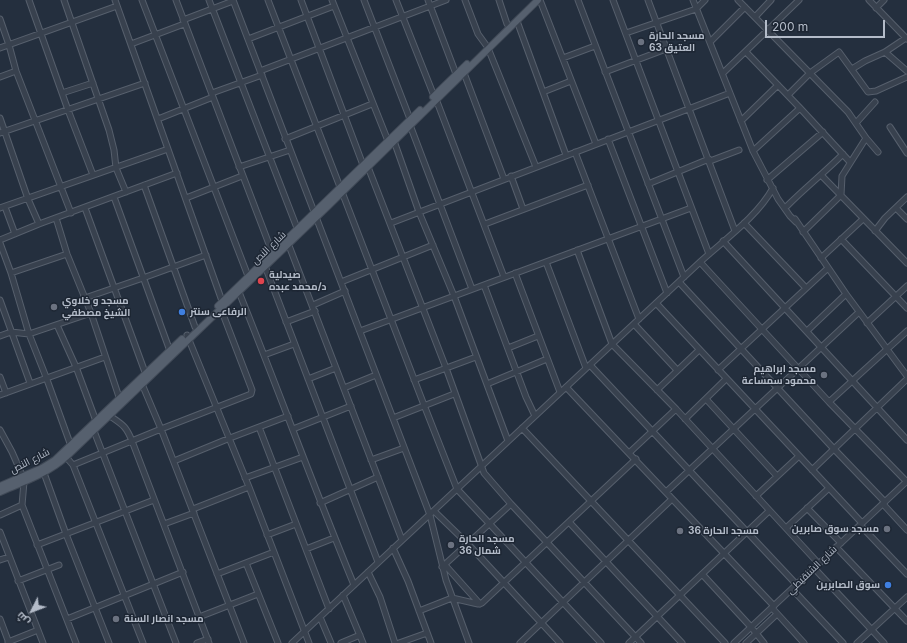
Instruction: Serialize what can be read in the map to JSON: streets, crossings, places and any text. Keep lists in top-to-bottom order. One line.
{"streets":{"main road":["شارع النص"],"street":["شارع الشنقيطي"]},"places":["مسجد الحارة 63 العتيق","صيدلية د/محمد عبده","مسجد و خلاوي الشيخ مصطفي","الرفاعى سنتر","مسجد ابراهيم محمود سمساعة","مسجد سوق صابرين","مسجد الحارة 36","مسجد الحارة 36 شمال","سوق الصابرين","مسجد انصار السنة"],"scale_bar":"200 m","north":"bottom left"}
